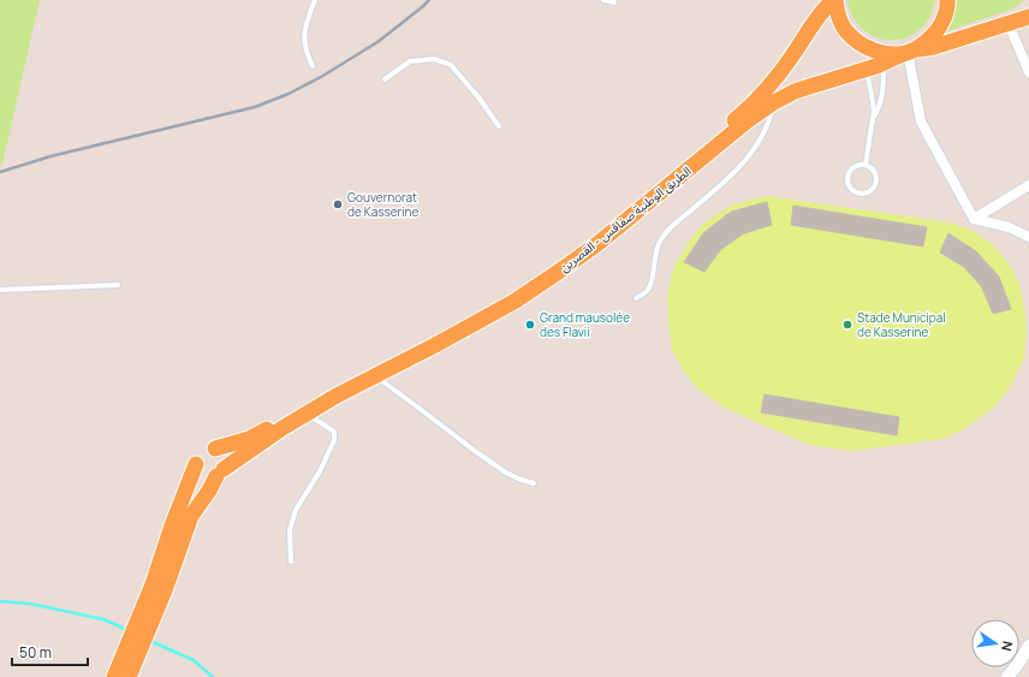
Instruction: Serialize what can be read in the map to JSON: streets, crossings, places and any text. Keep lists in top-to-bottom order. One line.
{"streets":{"main road":["الطريق الوطنية صفاقس - القصرين"]},"places":["Gouvernorat de Kasserine","Grand mausolée des Flavii","Stade Municipal de Kasserine"],"scale_bar":"50 m","north":"right"}
